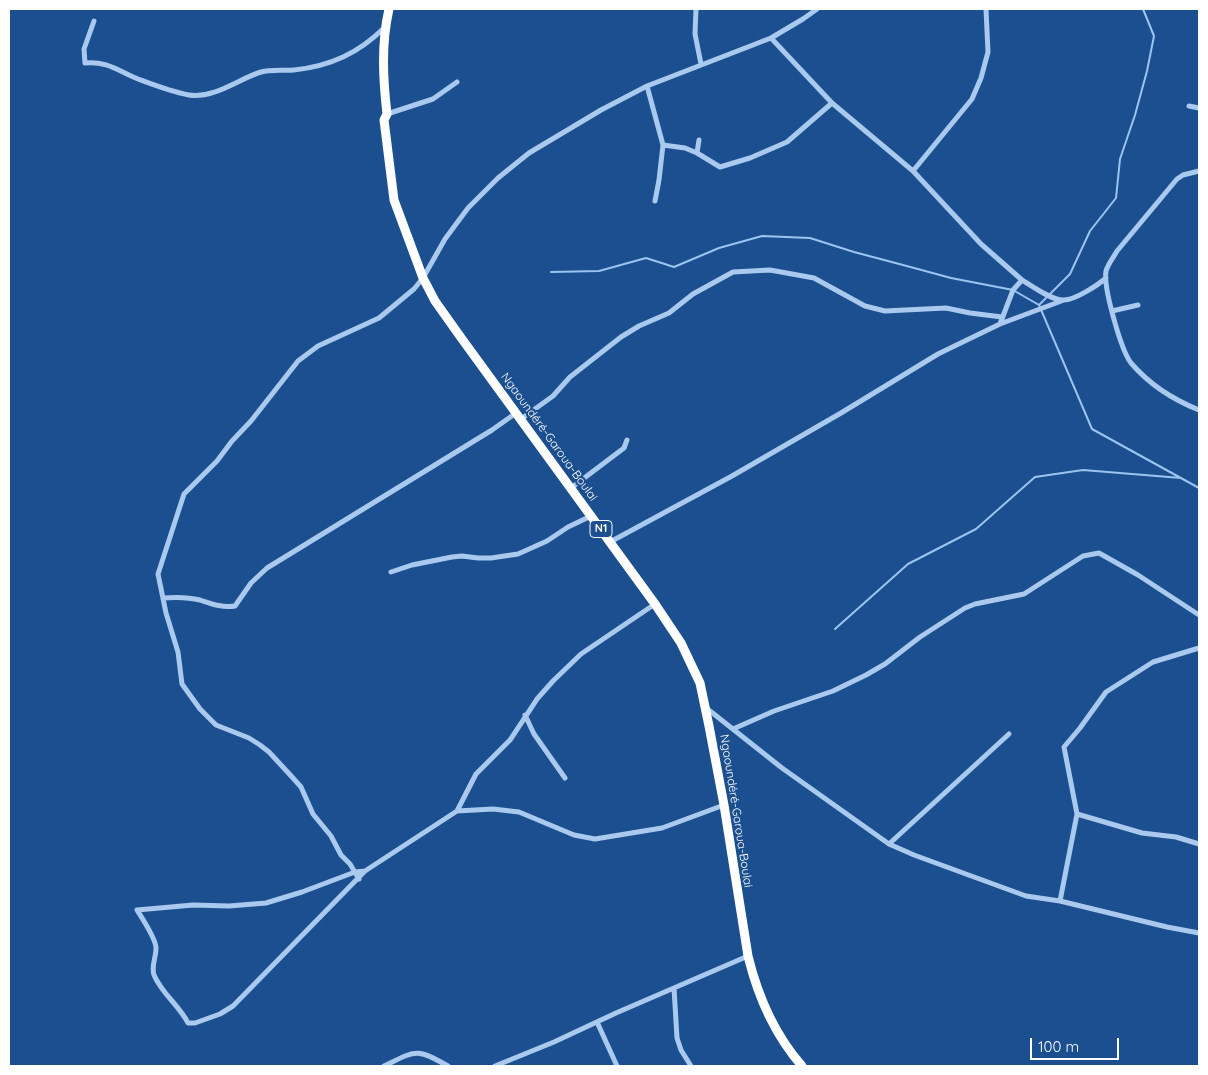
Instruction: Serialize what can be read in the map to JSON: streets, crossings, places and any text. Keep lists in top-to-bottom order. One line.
{"streets":{"highway":["Ngaoundéré-Garoua-Boulai","N1"]},"scale_bar":"100 m"}
